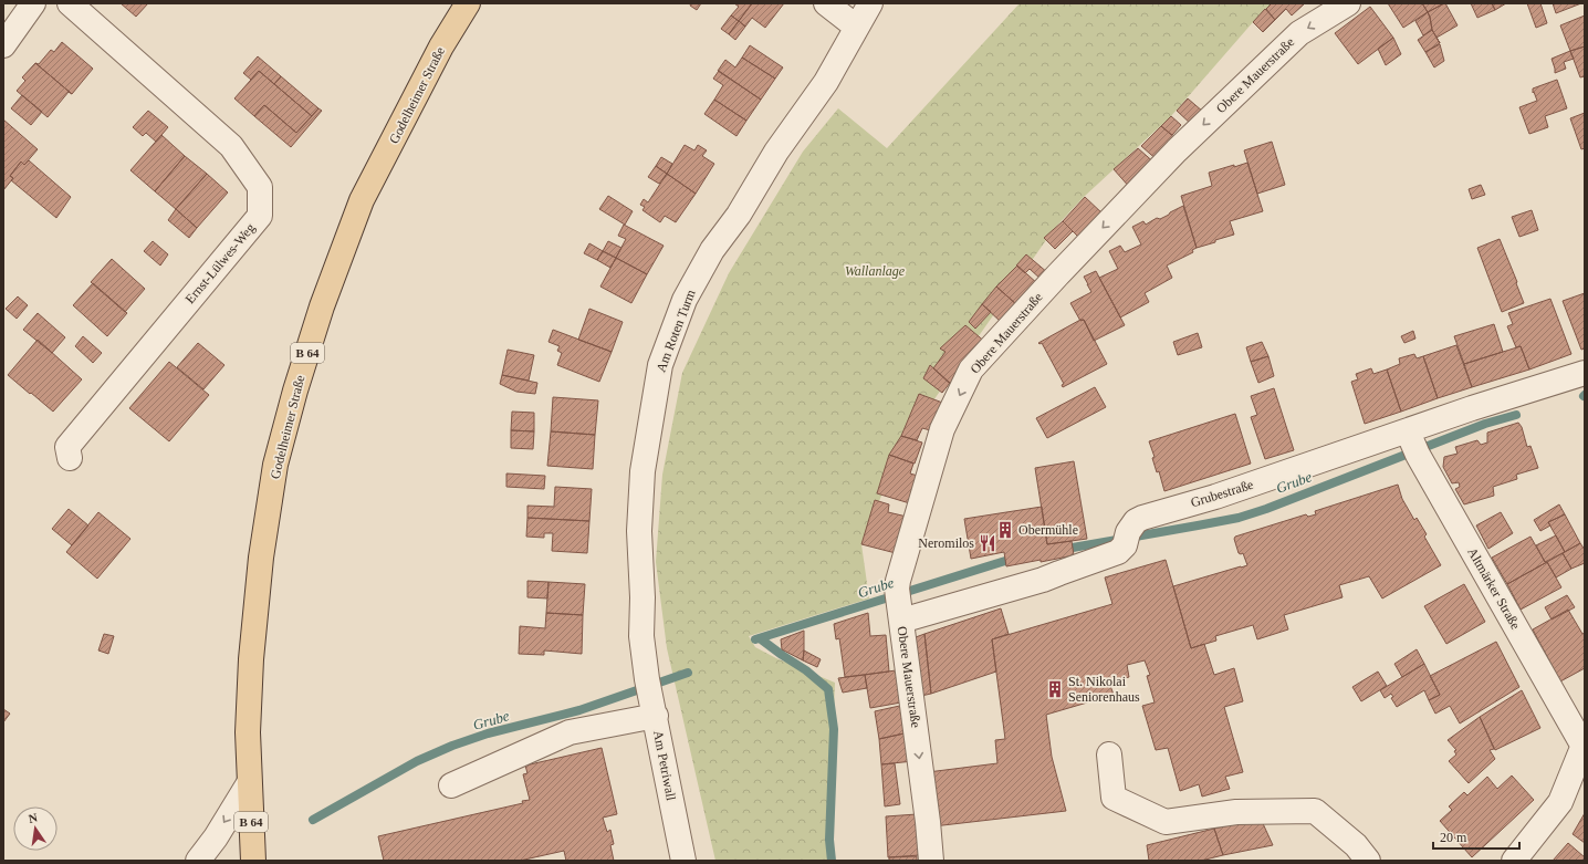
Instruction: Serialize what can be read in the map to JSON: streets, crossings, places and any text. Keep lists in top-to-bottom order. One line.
{"streets":{"main road":["Godelheimer Straße","B 64"],"street":["Obere Mauerstraße","Ernst-Lülwes-Weg","Am Roten Turm","Grubestraße","Altmärker Straße","Am Petriwall"]},"crossings":[["Obere Mauerstraße","Grubestraße"],["Am Roten Turm","Am Petriwall"],["Grubestraße","Altmärker Straße"]],"one_way":["Obere Mauerstraße"],"water":["Grube"],"parks":["Wallanlage"],"places":{"building":["Obermühle","St. Nikolai Seniorenhaus"],"restaurant":["Neromilos"]},"scale_bar":"20 m","north":"top"}
